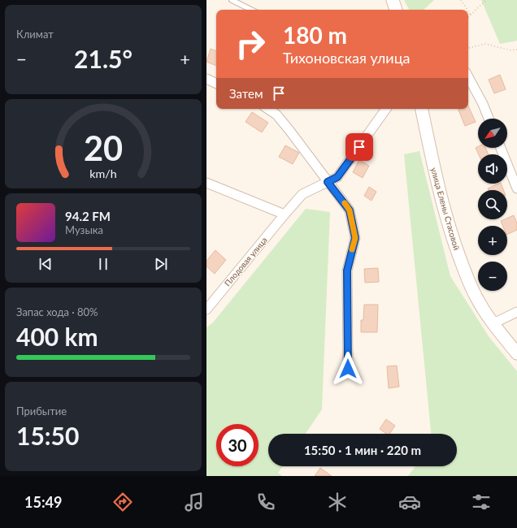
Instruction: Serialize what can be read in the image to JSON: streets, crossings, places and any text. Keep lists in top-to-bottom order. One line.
{"streets":{"main road":["улица Елены Стасовой"],"street":["Плодовая улица"]},"north":"bottom left","page":{"tile":["Климат",["Запас хода · 80%","400 km"],["Прибытие","15:50"]],"turn":["180 m","Тихоновская улица"],"heat":["−","21.5°","+"],"then":"Затем","map_buttons":["+","−"],"song":["94.2 FM","Музыка"],"limit":"30","trip":"15:50 · 1 мин · 220 m","tabs":"15:49","gauge":["20","km/h"]}}
